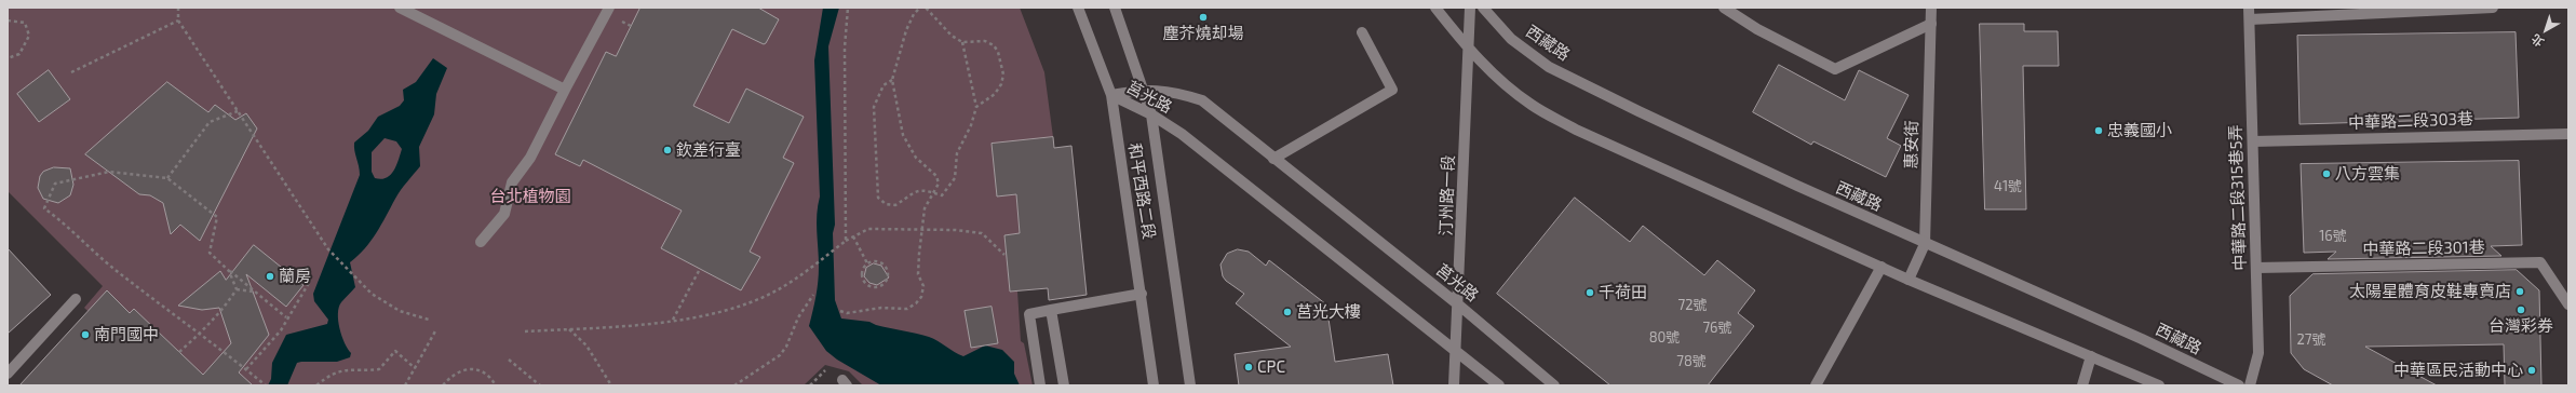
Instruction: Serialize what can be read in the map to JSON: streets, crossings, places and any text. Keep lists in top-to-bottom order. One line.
{"streets":{"street":["西藏路","莒光路","中華路二段303巷","惠安街","和平西路二段","汀州路一段","中華路二段315巷5弄","中華路二段301巷"]},"crossings":[["西藏路","惠安街"],["莒光路","和平西路二段"],["莒光路","汀州路一段"],["中華路二段303巷","中華路二段315巷5弄"],["中華路二段315巷5弄","中華路二段301巷"]],"parks":["台北植物園"],"places":["塵芥燒却場","忠義國小","欽差行臺","八方雲集","蘭房","太陽星體育皮鞋專賣店","千荷田","台灣彩券","莒光大樓","南門國中","CPC","中華區民活動中心"],"house_numbers":["41號","16號","72號","76號","80號","27號","78號"],"north":"bottom left"}
